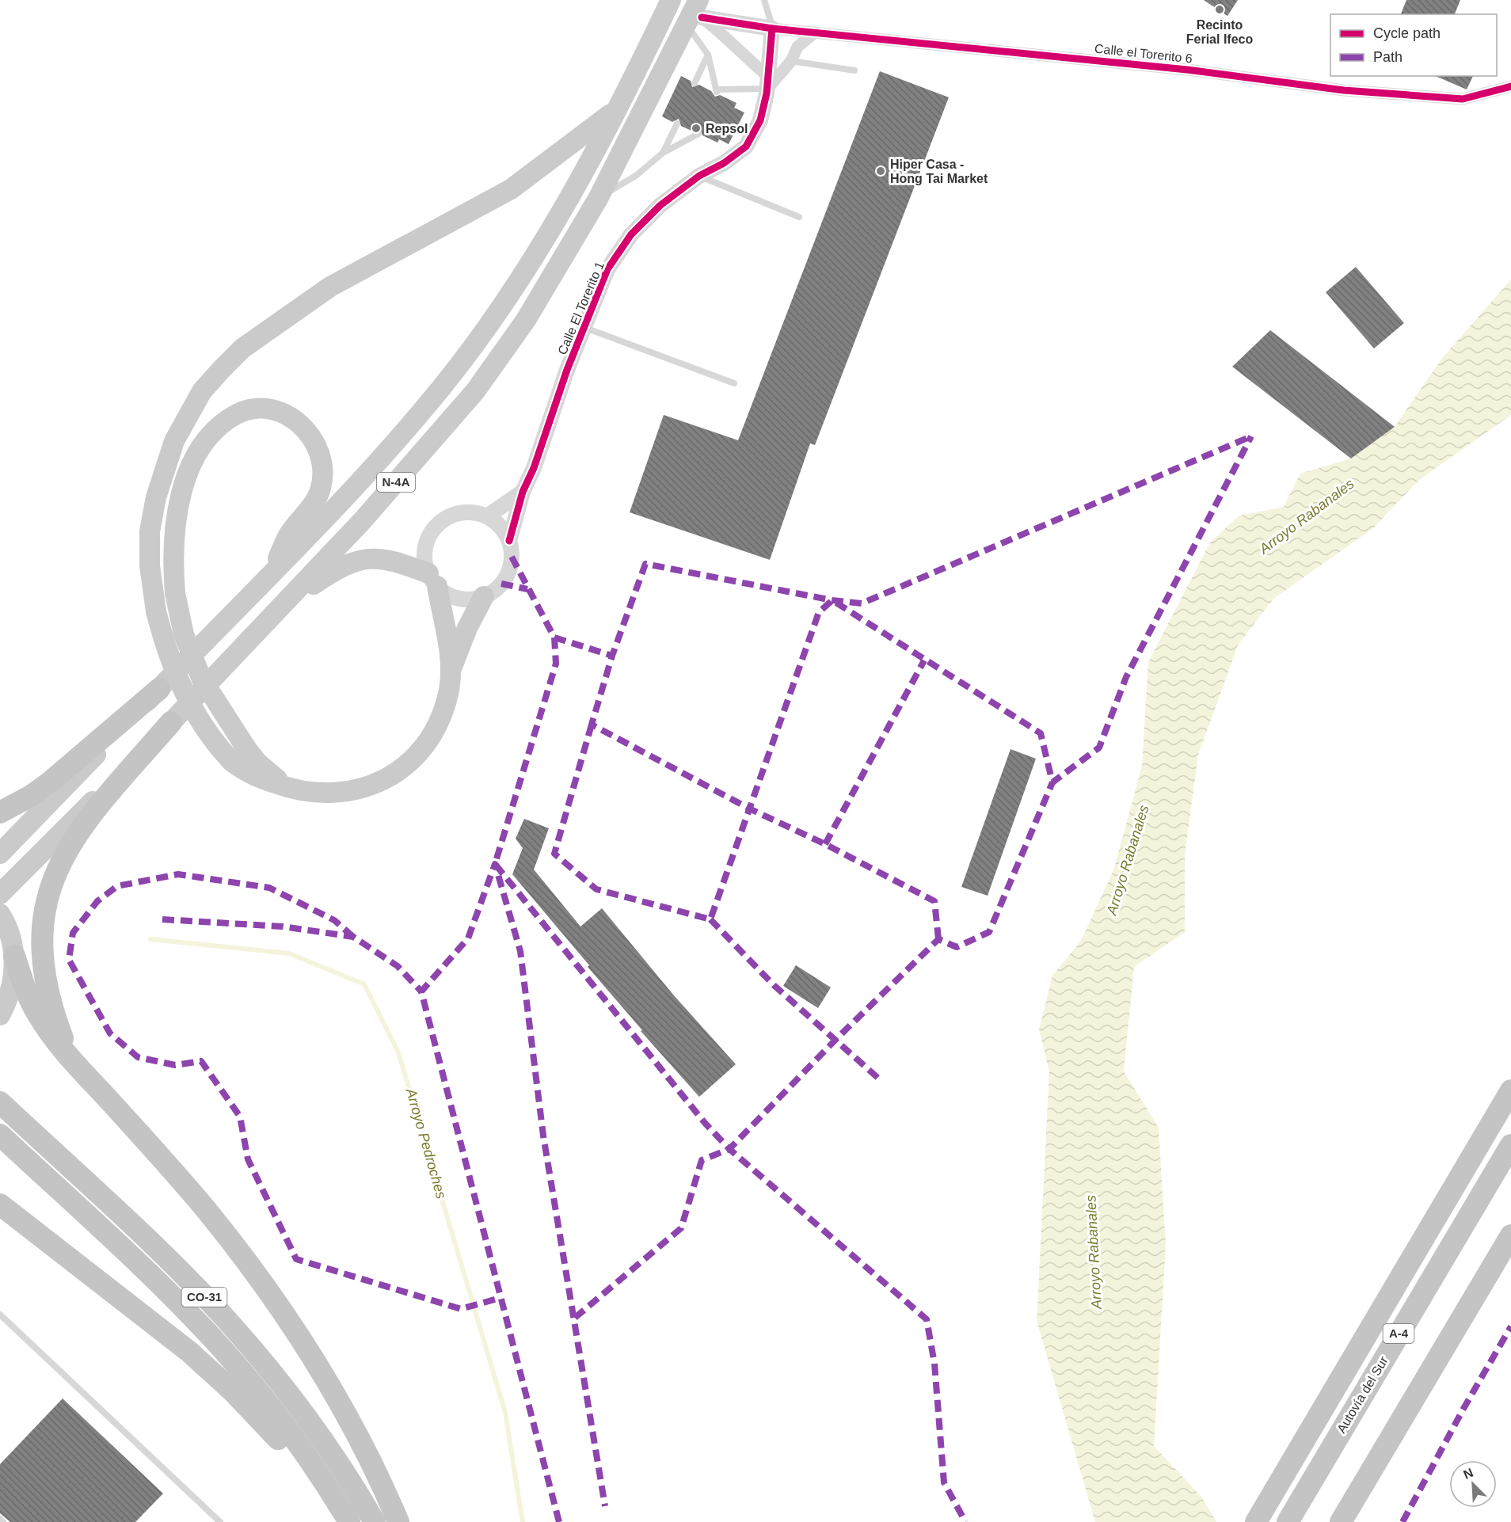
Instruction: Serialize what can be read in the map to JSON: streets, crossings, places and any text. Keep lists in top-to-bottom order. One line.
{"streets":{"highway":["CO-31","A-4","Autovía del Sur"],"main road":["N-4A"],"street":["Calle el Torerito 6","Calle El Torerito 1"]},"crossings":[["Calle el Torerito 6","Calle El Torerito 1"]],"water":["Arroyo Rabanales","Arroyo Pedroches"],"places":["Recinto Ferial Ifeco","Repsol","Hiper Casa - Hong Tai Market"],"legend":["Cycle path","Path"],"north":"top left"}
